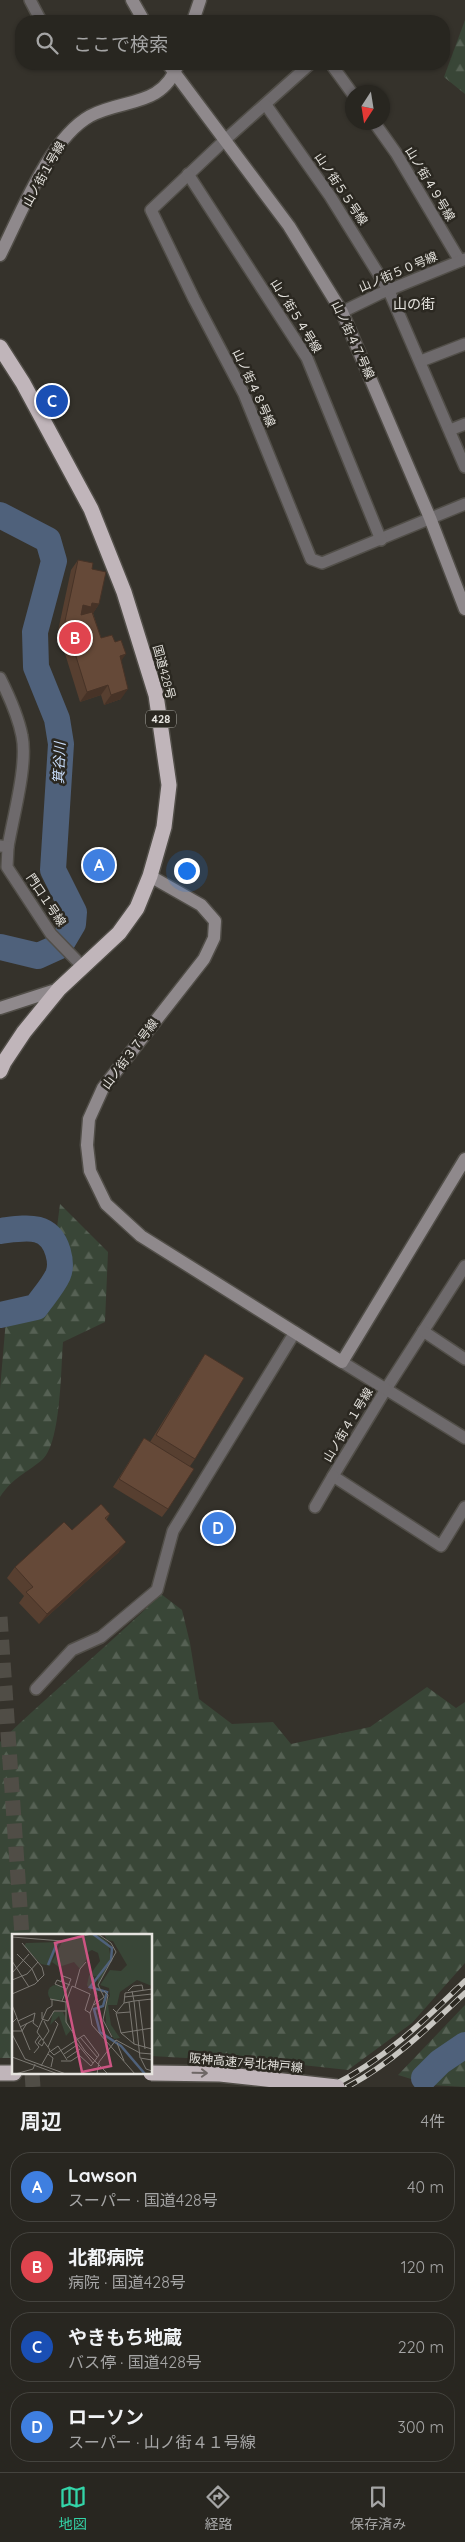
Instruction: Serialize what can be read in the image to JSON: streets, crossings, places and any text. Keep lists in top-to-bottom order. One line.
{"streets":{"highway":["国道428号","428","阪神高速7号北神戸線"],"street":["山ノ街１号線","山ノ街４９号線","山ノ街５５号線","山ノ街５０号線","山ノ街５４号線","山ノ街４７号線","山ノ街４８号線","門口１号線","山ノ街３７号線","山ノ街４１号線"]},"crossings":[["山ノ街４９号線","山ノ街５０号線"],["山ノ街５５号線","山ノ街５０号線"],["山ノ街５０号線","山ノ街４７号線"],["山ノ街５４号線","山ノ街４８号線"],["山ノ街４７号線","山ノ街４８号線"],["国道428号","門口１号線"],["国道428号","山ノ街３７号線"],["山ノ街３７号線","山ノ街４１号線"]],"one_way":["阪神高速7号北神戸線"],"districts":["山の街"],"water":["箕谷川"],"north":"bottom","page":{"search":"ここで検索","pins":["C","B","A","D"],"heading":["周辺","4件"],"list":[{"mark":"A","name":"Lawson","note":"スーパー · 国道428号","value":"40 m"},{"mark":"B","name":"北都病院","note":"病院 · 国道428号","value":"120 m"},{"mark":"C","name":"やきもち地蔵","note":"バス停 · 国道428号","value":"220 m"},{"mark":"D","name":"ローソン","note":"スーパー · 山ノ街４１号線","value":"300 m"}],"nav":["地図","経路","保存済み"]}}
